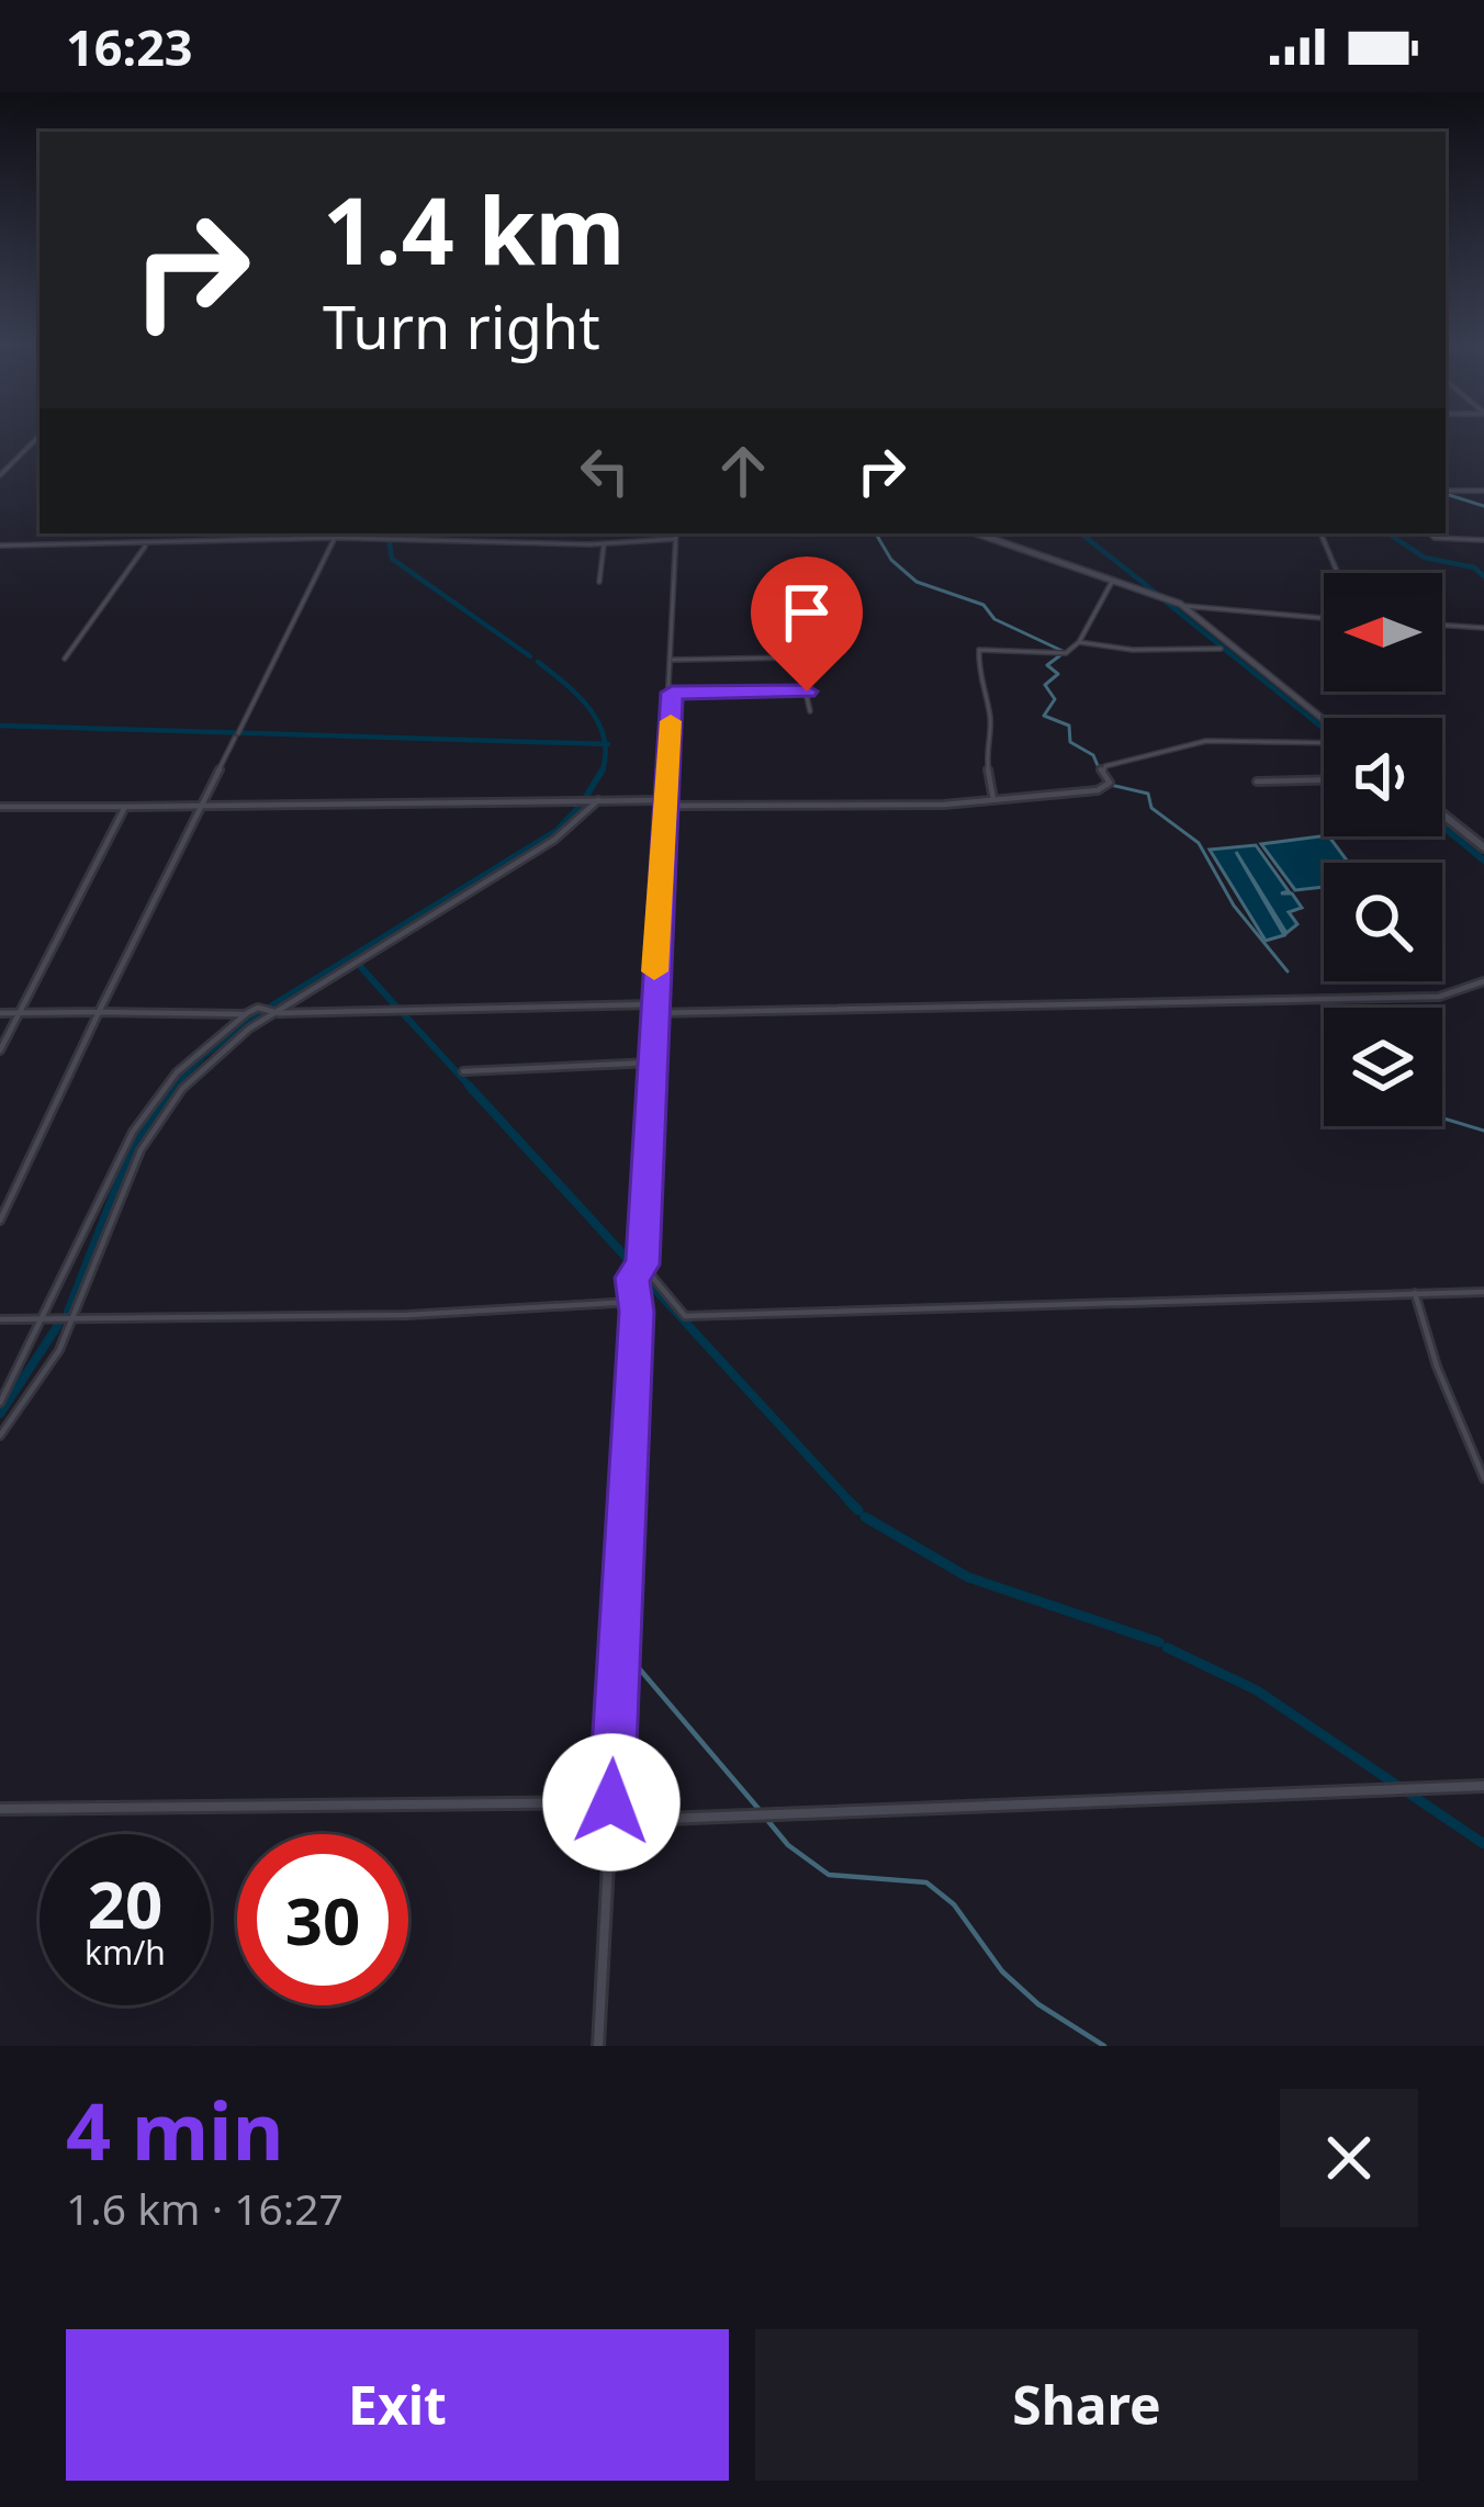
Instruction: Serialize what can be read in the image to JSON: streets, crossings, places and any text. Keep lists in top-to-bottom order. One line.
{"north":"left","page":{"status":"16:23","turn":["1.4 km","Turn right"],"speed":"20 km/h","limit":"30","heading":["4 min","1.6 km · 16:27"],"buttons":["Exit","Share"]}}
